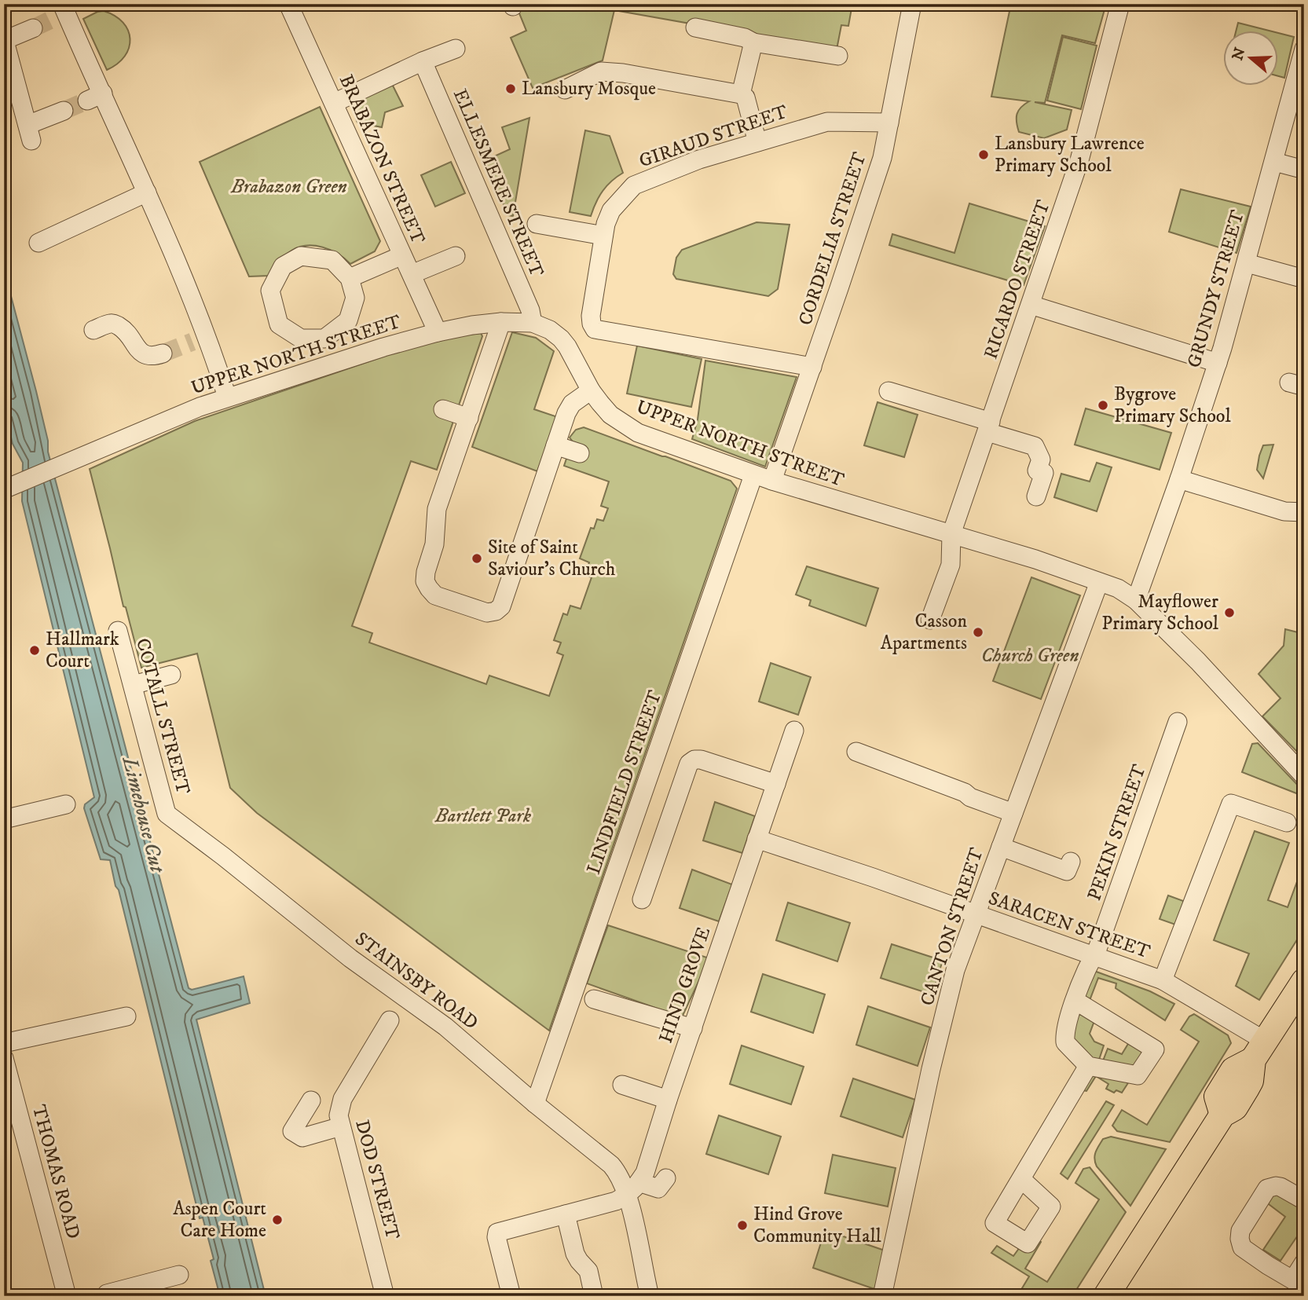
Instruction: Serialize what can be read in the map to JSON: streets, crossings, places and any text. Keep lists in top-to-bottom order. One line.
{"streets":{"street":["GIRAUD STREET","BRABAZON STREET","ELLESMERE STREET","CORDELIA STREET","RICARDO STREET","GRUNDY STREET","UPPER NORTH STREET","COTALL STREET","LINDFIELD STREET","PEKIN STREET","SARACEN STREET","CANTON STREET","STAINSBY ROAD","HIND GROVE","THOMAS ROAD","DOD STREET"]},"crossings":[["GIRAUD STREET","CORDELIA STREET"],["BRABAZON STREET","UPPER NORTH STREET"],["ELLESMERE STREET","UPPER NORTH STREET"],["CORDELIA STREET","UPPER NORTH STREET"],["RICARDO STREET","UPPER NORTH STREET"],["GRUNDY STREET","UPPER NORTH STREET"],["UPPER NORTH STREET","LINDFIELD STREET"],["UPPER NORTH STREET","CANTON STREET"],["COTALL STREET","STAINSBY ROAD"],["LINDFIELD STREET","STAINSBY ROAD"],["PEKIN STREET","SARACEN STREET"],["SARACEN STREET","CANTON STREET"],["SARACEN STREET","HIND GROVE"],["STAINSBY ROAD","HIND GROVE"]],"water":["Limehouse Cut"],"parks":["Brabazon Green","Church Green","Bartlett Park"],"places":["Lansbury Mosque","Lansbury Lawrence Primary School","Bygrove Primary School","Site of Saint Saviour's Church","Mayflower Primary School","Casson Apartments","Hallmark Court","Aspen Court Care Home","Hind Grove Community Hall"],"north":"left"}
